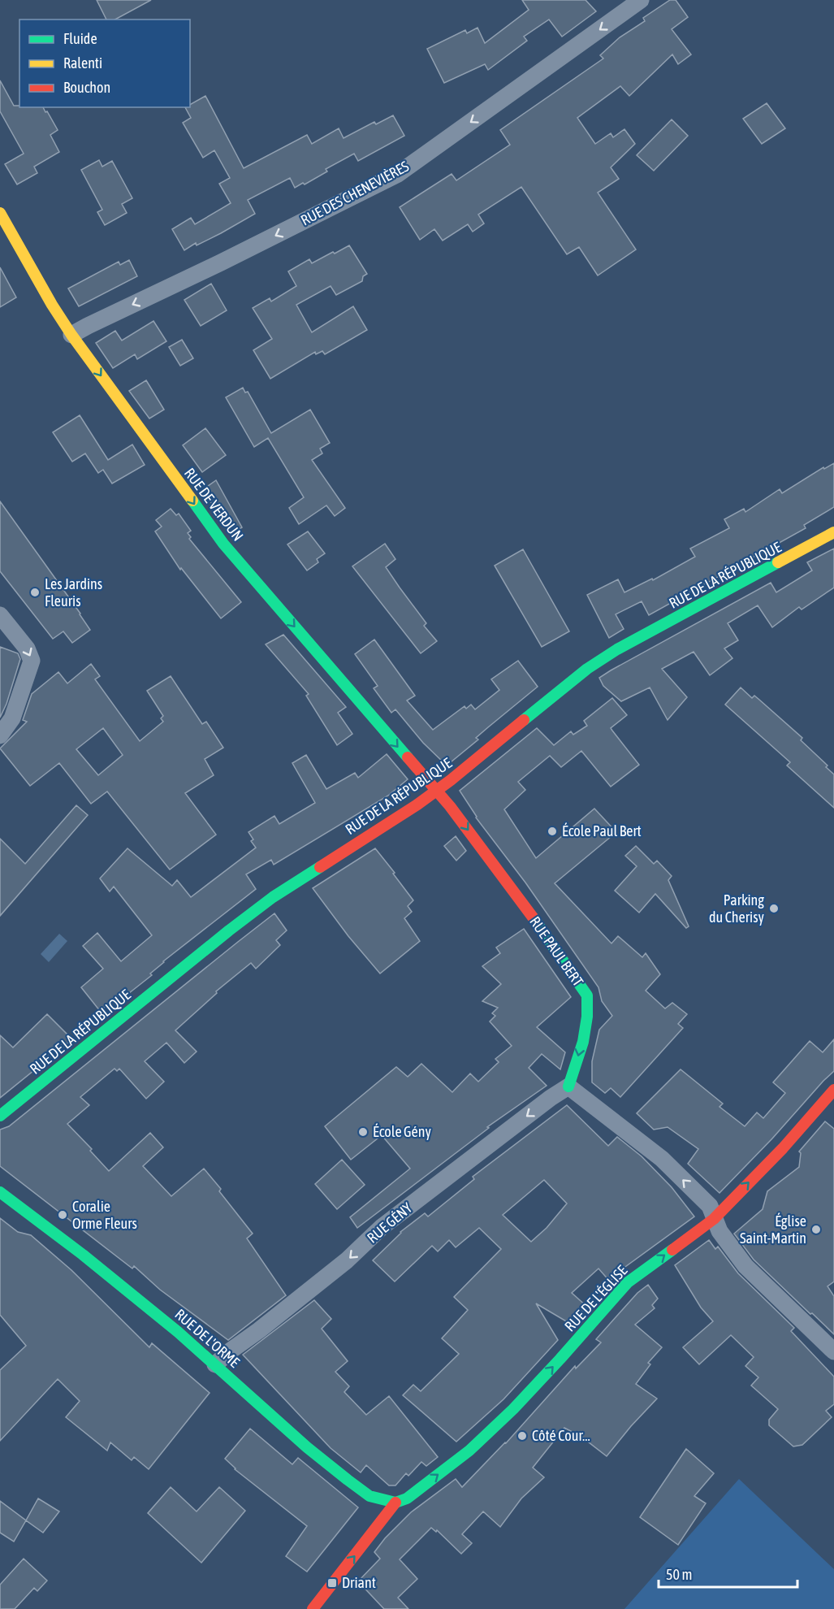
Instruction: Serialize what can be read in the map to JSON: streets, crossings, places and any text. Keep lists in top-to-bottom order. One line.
{"streets":{"main road":["RUE DE VERDUN","RUE DE LA RÉPUBLIQUE","RUE PAUL BERT","RUE DE L'ÉGLISE","RUE DE L'ORME"],"street":["RUE DES CHENEVIÈRES","RUE GÉNY"]},"crossings":[["RUE DES CHENEVIÈRES","RUE DE VERDUN"],["RUE DE VERDUN","RUE DE LA RÉPUBLIQUE"],["RUE DE VERDUN","RUE PAUL BERT"],["RUE DE LA RÉPUBLIQUE","RUE PAUL BERT"],["RUE PAUL BERT","RUE GÉNY"],["RUE GÉNY","RUE DE L'ORME"],["RUE DE L'ÉGLISE","RUE DE L'ORME"]],"one_way":["RUE DES CHENEVIÈRES","RUE DE VERDUN","RUE PAUL BERT","RUE GÉNY","RUE DE L'ÉGLISE"],"places":{"other":["Les Jardins Fleuris","École Paul Bert","Parking du Cherisy","École Gény","Coralie Orme Fleurs","Église Saint-Martin","Côté Cour..."],"transit":["Driant"]},"legend":["Fluide","Ralenti","Bouchon"],"scale_bar":"50 m"}
